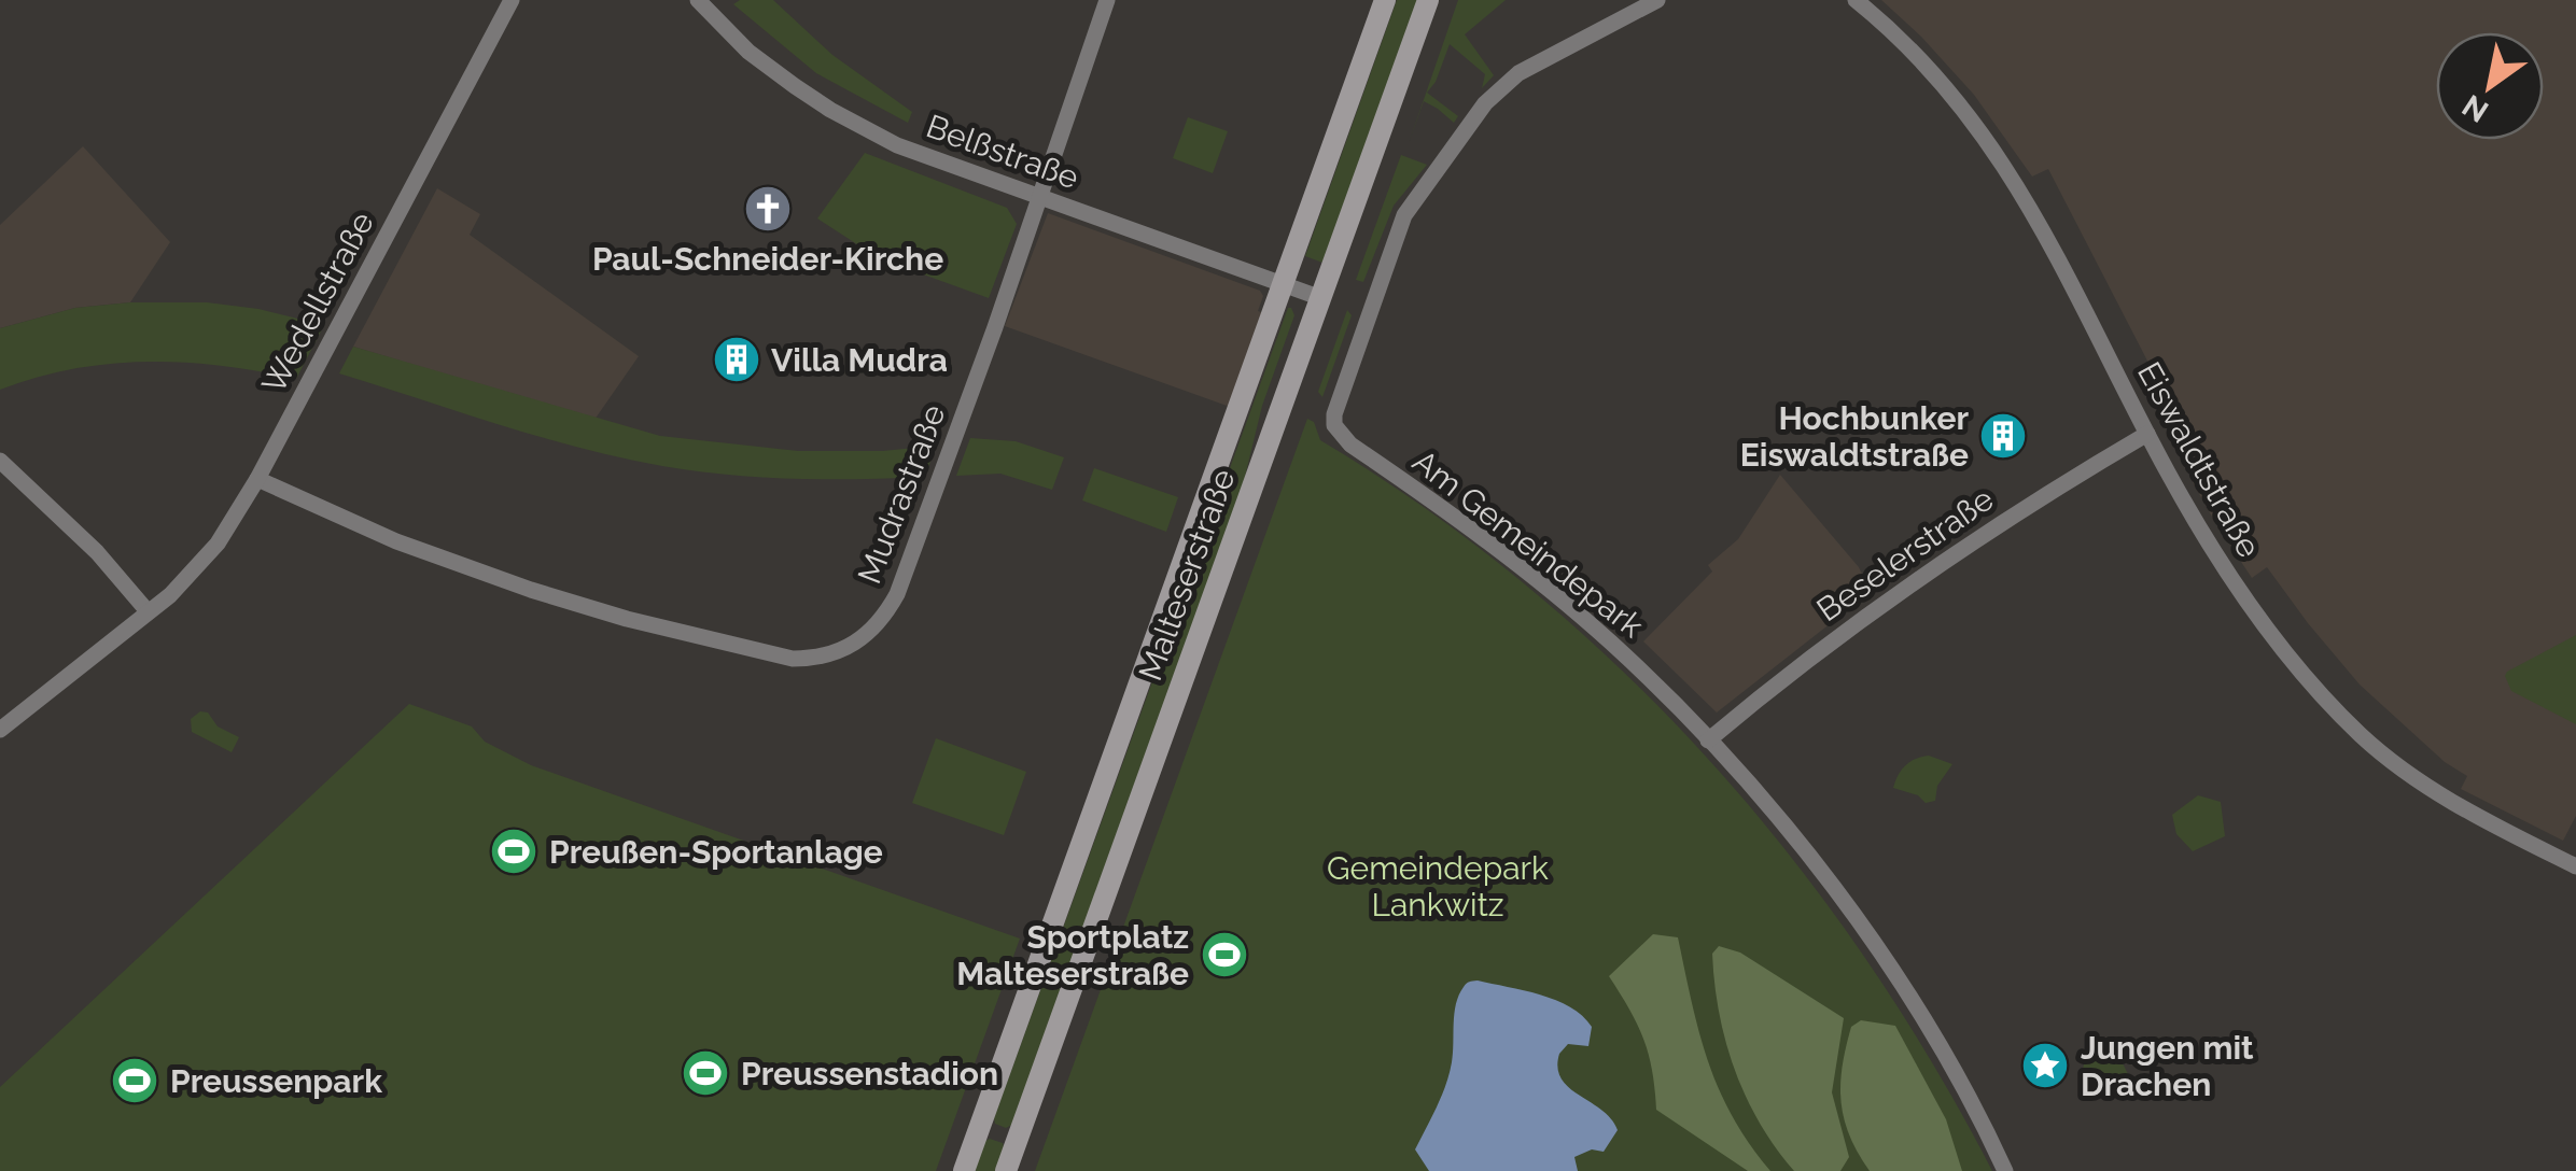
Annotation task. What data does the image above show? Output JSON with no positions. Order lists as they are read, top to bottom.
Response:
{
  "streets": {
    "main road": ["Malteserstraße"],
    "street": [
      "Belßstraße",
      "Wedellstraße",
      "Eiswaldtstraße",
      "Mudrastraße",
      "Am Gemeindepark",
      "Beselerstraße"
    ]
  },
  "crossings": [
    ["Belßstraße", "Mudrastraße"],
    ["Belßstraße", "Malteserstraße"],
    ["Wedellstraße", "Mudrastraße"],
    ["Eiswaldtstraße", "Beselerstraße"],
    ["Am Gemeindepark", "Beselerstraße"]
  ],
  "parks": ["Gemeindepark Lankwitz"],
  "places": {
    "church": ["Paul-Schneider-Kirche"],
    "building": ["Villa Mudra", "Hochbunker Eiswaldtstraße"],
    "sports": [
      "Preußen-Sportanlage",
      "Sportplatz Malteserstraße",
      "Preussenstadion",
      "Preussenpark"
    ],
    "place": ["Jungen mit Drachen"]
  },
  "north": "bottom left"
}
